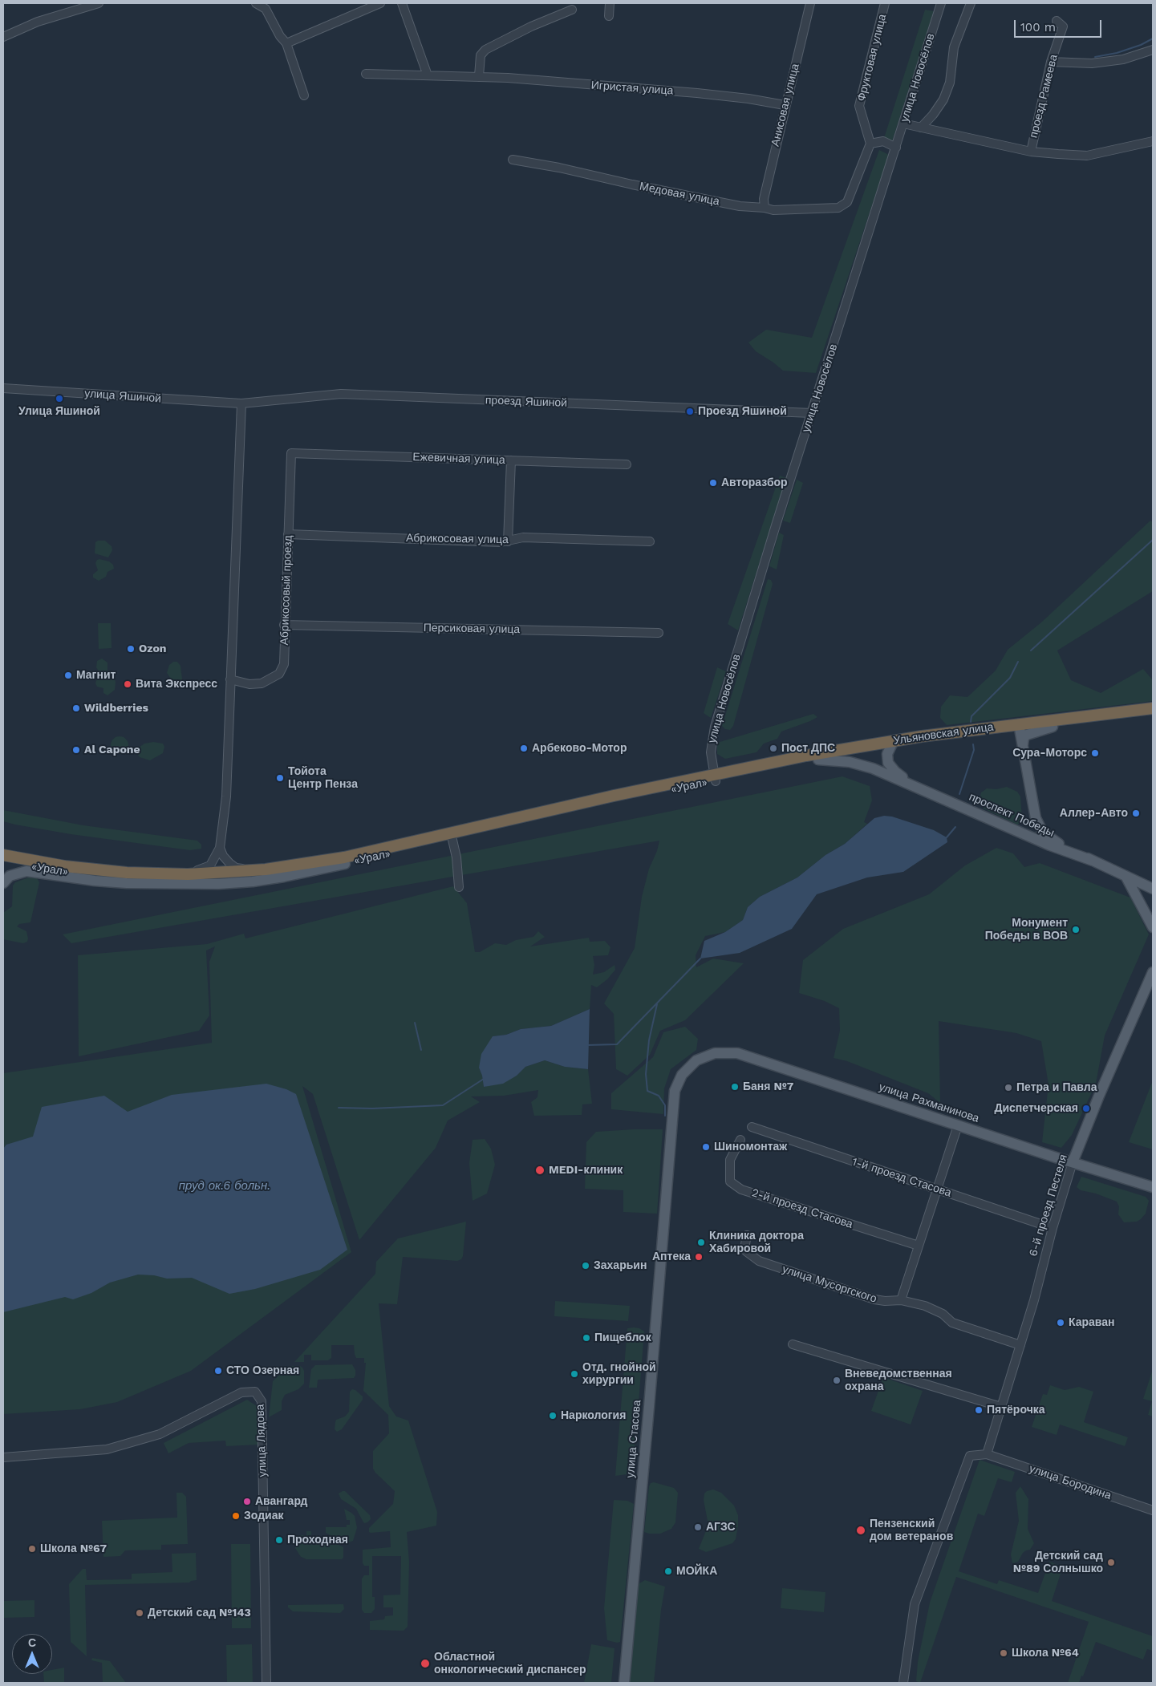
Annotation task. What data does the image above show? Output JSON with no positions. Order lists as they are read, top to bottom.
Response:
{
  "streets": {
    "highway": ["Ульяновская улица", "«Урал»"],
    "main road": [
      "проспект Победы",
      "улица Рахманинова",
      "6-й проезд Пестеля",
      "улица Стасова"
    ],
    "street": [
      "Фруктовая улица",
      "улица Новосёлов",
      "Игристая улица",
      "проезд Рамеева",
      "Анисовая улица",
      "Медовая улица",
      "улица Яшиной",
      "проезд Яшиной",
      "Ежевичная улица",
      "Абрикосовая улица",
      "Абрикосовый проезд",
      "Персиковая улица",
      "1-й проезд Стасова",
      "2-й проезд Стасова",
      "улица Мусоргского",
      "улица Лядова",
      "улица Бородина"
    ]
  },
  "crossings": [
    ["Фруктовая улица", "Медовая улица"],
    ["улица Новосёлов", "проезд Яшиной"],
    ["улица Новосёлов", "«Урал»"],
    ["Игристая улица", "Анисовая улица"],
    ["Анисовая улица", "Медовая улица"],
    ["улица Яшиной", "проезд Яшиной"],
    ["Ежевичная улица", "Абрикосовый проезд"],
    ["Абрикосовая улица", "Абрикосовый проезд"],
    ["Абрикосовый проезд", "Персиковая улица"],
    ["Ульяновская улица", "«Урал»"],
    ["Ульяновская улица", "проспект Победы"],
    ["улица Рахманинова", "6-й проезд Пестеля"],
    ["улица Рахманинова", "улица Стасова"],
    ["1-й проезд Стасова", "6-й проезд Пестеля"],
    ["6-й проезд Пестеля", "улица Мусоргского"],
    ["6-й проезд Пестеля", "улица Бородина"]
  ],
  "water": ["пруд ок.6 больн."],
  "places": [
    "Улица Яшиной",
    "Проезд Яшиной",
    "Авторазбор",
    "Ozon",
    "Магнит",
    "Вита Экспресс",
    "Wildberries",
    "Арбеково-Мотор",
    "Пост ДПС",
    "Al Capone",
    "Сура-Моторс",
    "Тойота Центр Пенза",
    "Аллер-Авто",
    "Монумент Победы в ВОВ",
    "Баня №7",
    "Петра и Павла",
    "Диспетчерская",
    "Шиномонтаж",
    "MEDI-клиник",
    "Клиника доктора Хабировой",
    "Аптека",
    "Захарьин",
    "Караван",
    "Пищеблок",
    "СТО Озерная",
    "Отд. гнойной хирургии",
    "Вневедомственная охрана",
    "Пятёрочка",
    "Наркология",
    "Авангард",
    "Зодиак",
    "АГЗС",
    "Пензенский дом ветеранов",
    "Проходная",
    "Школа №67",
    "Детский сад №89 Солнышко",
    "МОЙКА",
    "Детский сад №143",
    "Школа №64",
    "Областной онкологический диспансер"
  ],
  "scale_bar": "100 m",
  "north": "top"
}
